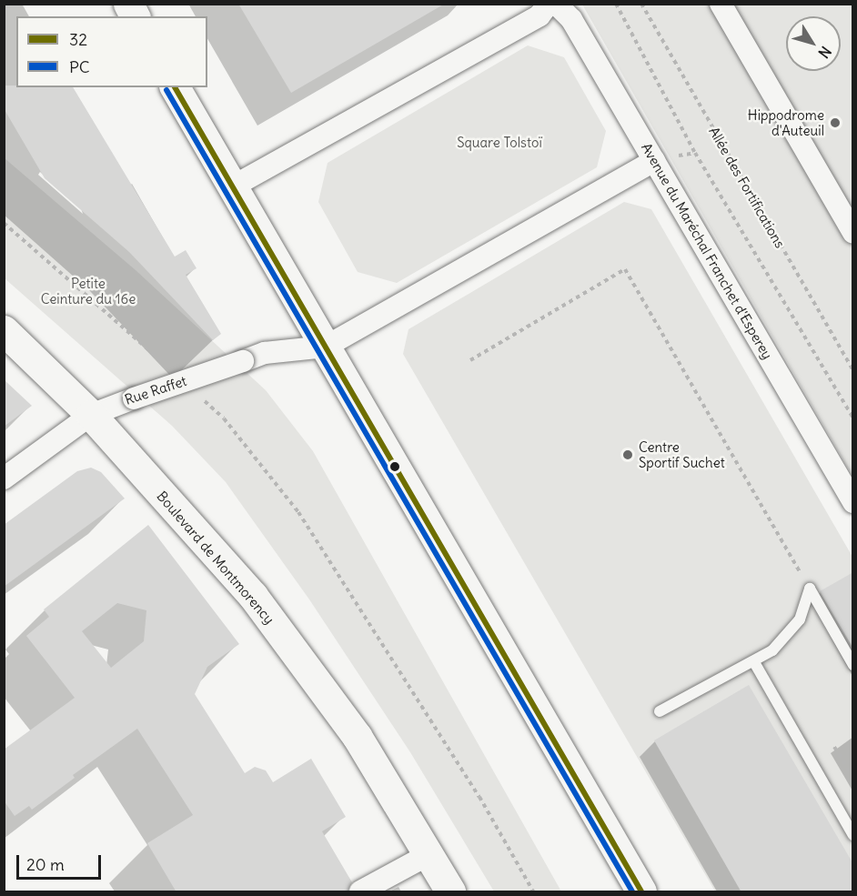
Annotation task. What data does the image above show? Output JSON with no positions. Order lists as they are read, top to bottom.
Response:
{
  "streets": {
    "main road": ["Boulevard de Montmorency"],
    "street": ["Avenue du Maréchal Franchet d'Esperey", "Rue Raffet"],
    "path": ["Allée des Fortifications"]
  },
  "crossings": [
    ["Rue Raffet", "Boulevard de Montmorency"]
  ],
  "parks": ["Square Tolstoï", "Petite Ceinture du 16e"],
  "places": ["Hippodrome d'Auteuil", "Centre Sportif Suchet"],
  "lines": ["transit line 32", "transit line PC"],
  "legend": ["32", "PC"],
  "scale_bar": "20 m",
  "north": "bottom right"
}
